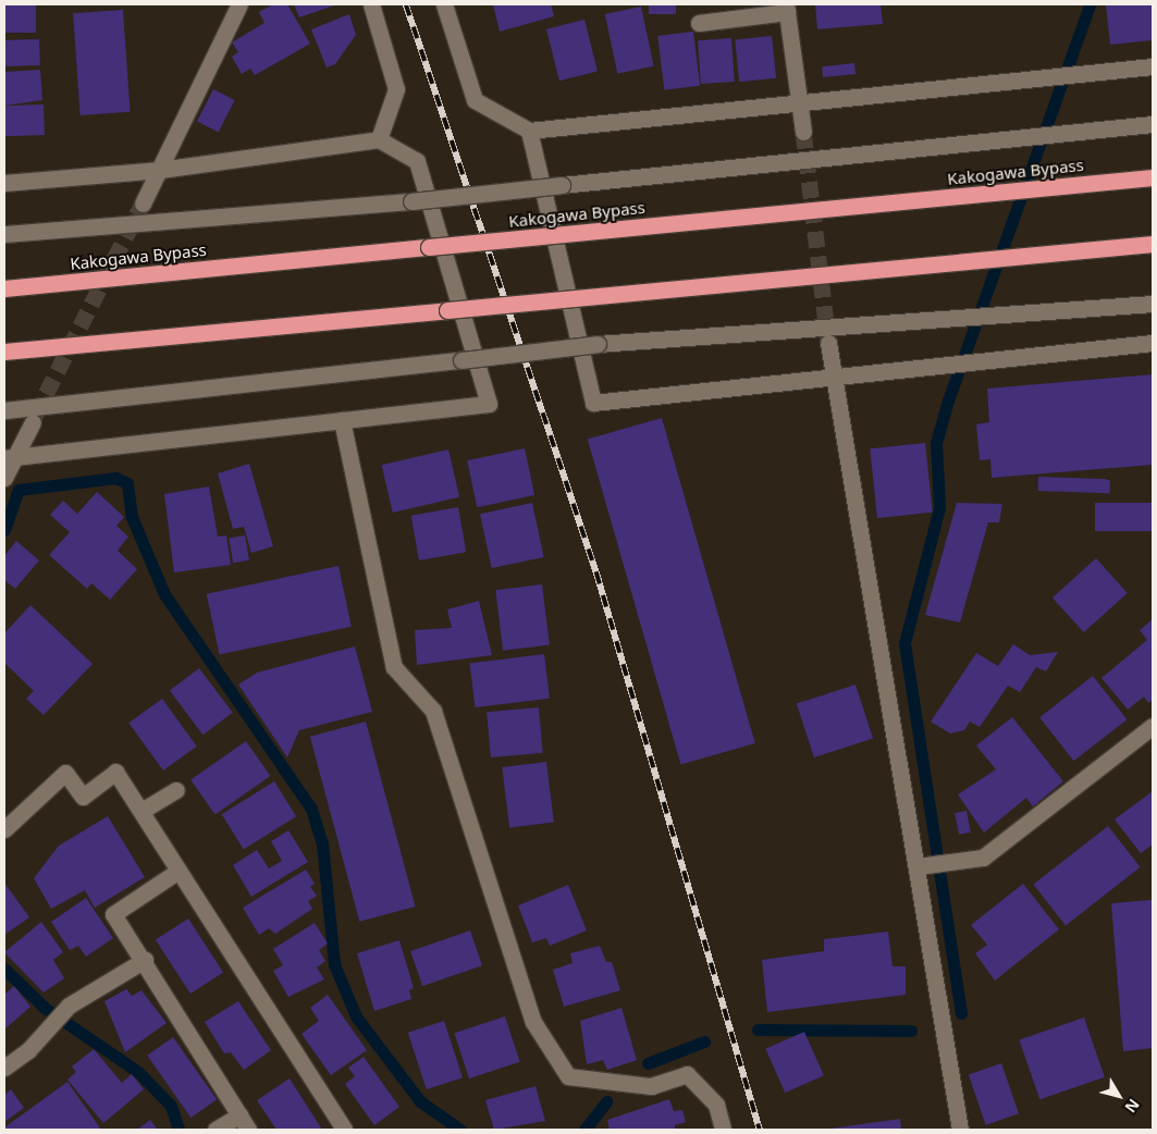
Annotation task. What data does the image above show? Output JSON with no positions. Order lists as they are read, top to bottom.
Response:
{
  "streets": {
    "highway": ["Kakogawa Bypass"]
  },
  "north": "bottom right"
}
